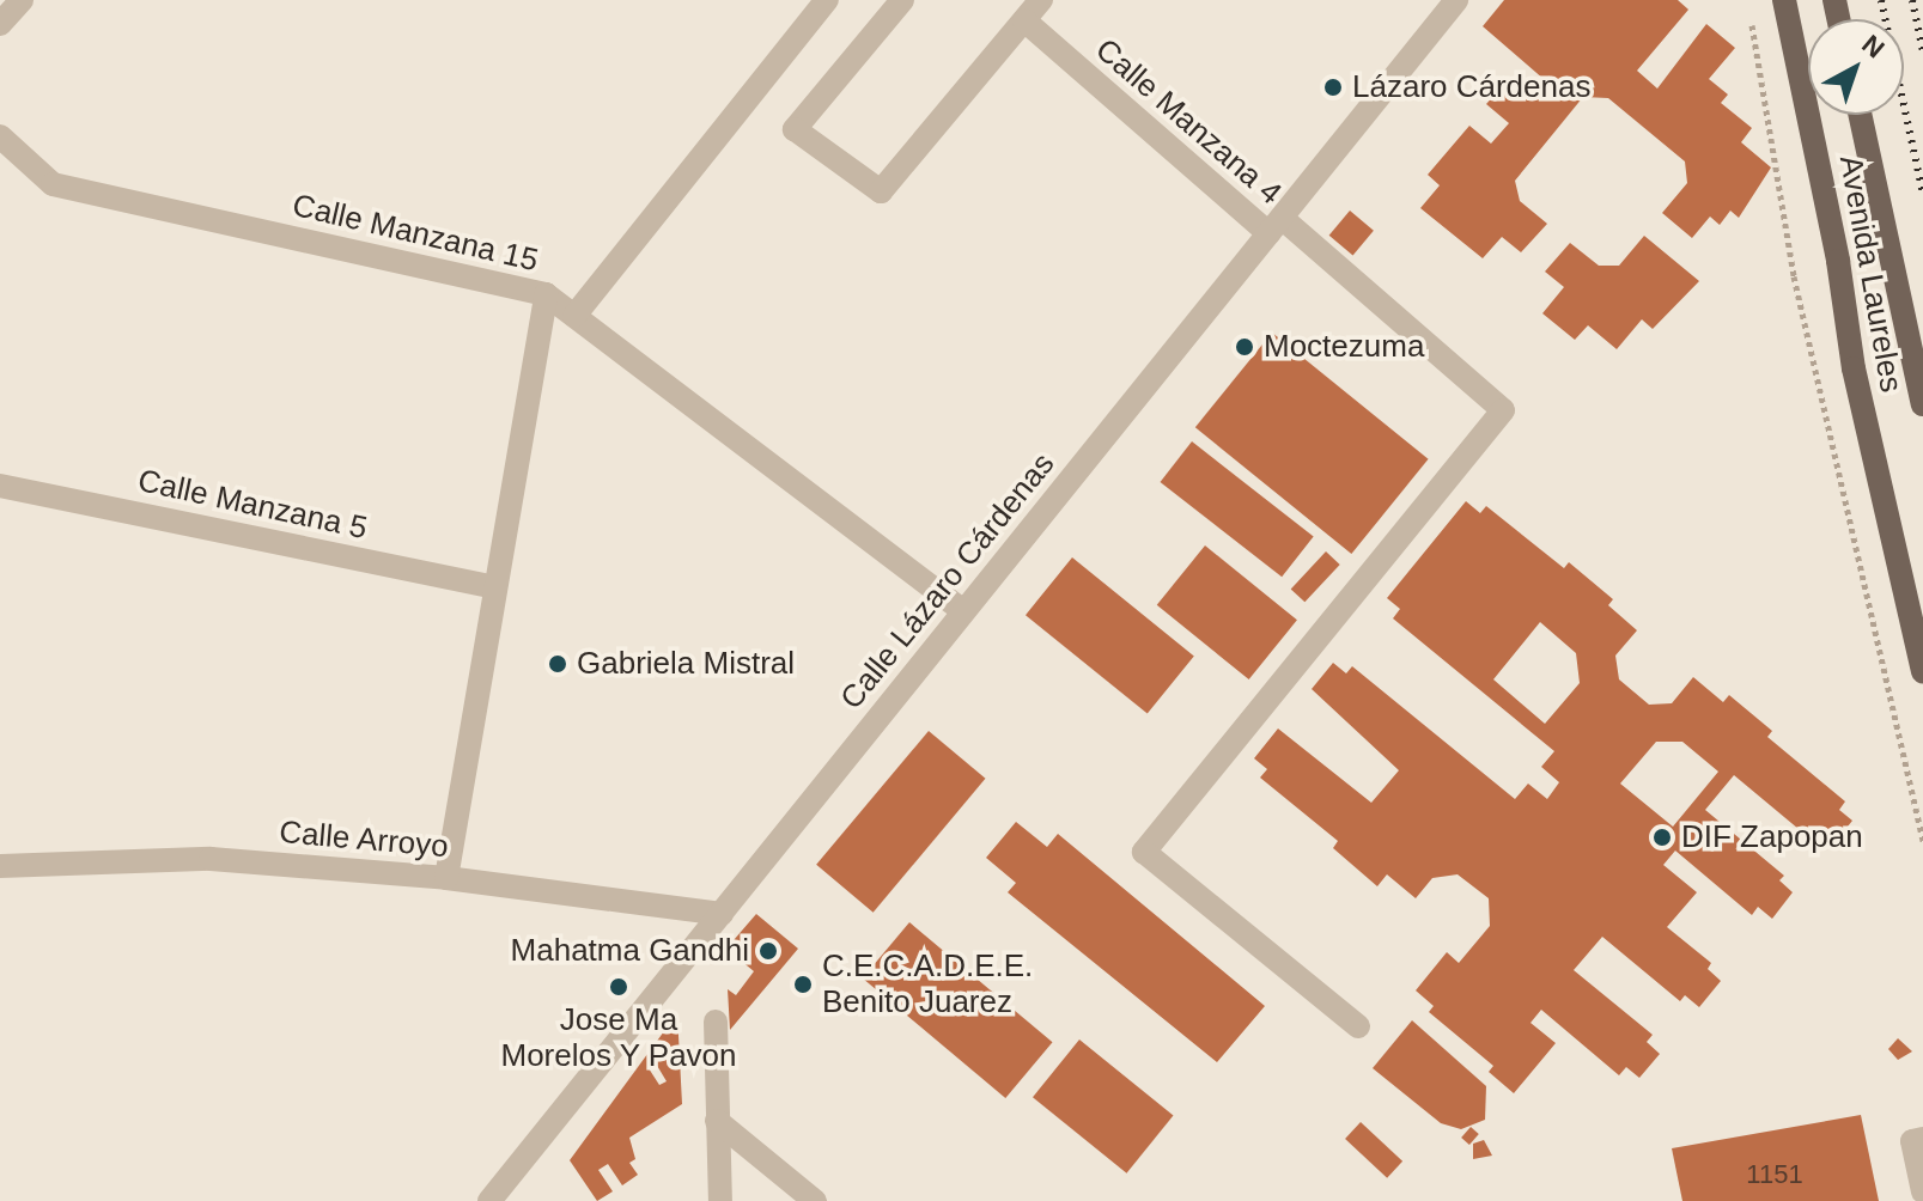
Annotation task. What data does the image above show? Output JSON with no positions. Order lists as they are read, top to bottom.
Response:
{
  "streets": {
    "main road": ["Avenida Laureles"],
    "street": [
      "Calle Manzana 4",
      "Calle Manzana 15",
      "Calle Manzana 5",
      "Calle Lázaro Cárdenas",
      "Calle Arroyo"
    ]
  },
  "crossings": [
    ["Calle Manzana 4", "Calle Lázaro Cárdenas"],
    ["Calle Manzana 15", "Calle Lázaro Cárdenas"],
    ["Calle Lázaro Cárdenas", "Calle Arroyo"]
  ],
  "places": [
    "Lázaro Cárdenas",
    "Moctezuma",
    "Gabriela Mistral",
    "DIF Zapopan",
    "Mahatma Gandhi",
    "C.E.C.A.D.E.E. Benito Juarez",
    "Jose Ma Morelos Y Pavon"
  ],
  "house_numbers": ["1151"],
  "north": "top right"
}
